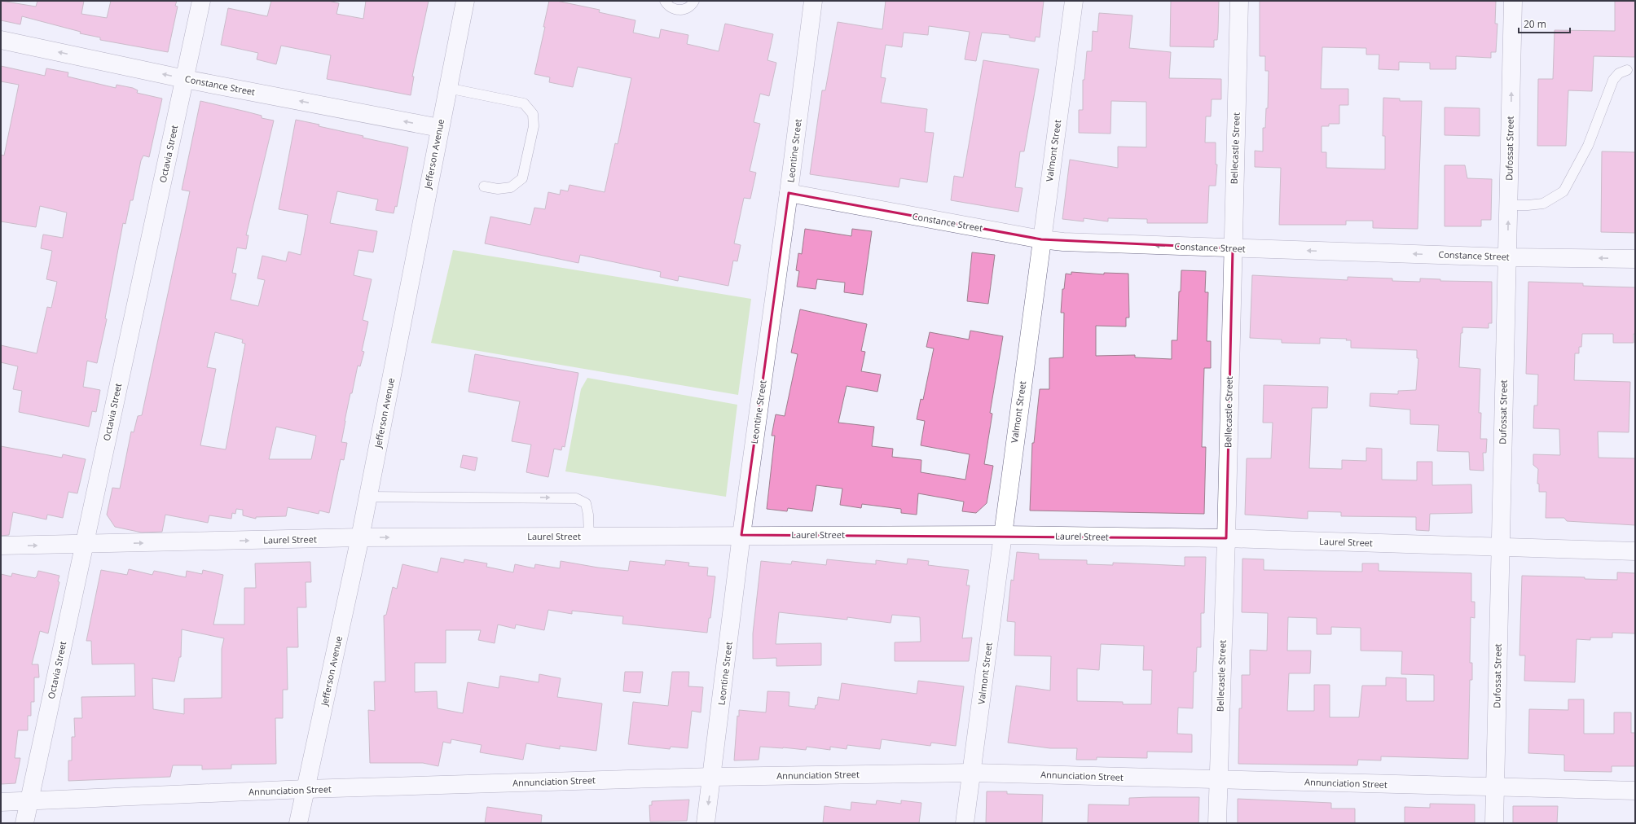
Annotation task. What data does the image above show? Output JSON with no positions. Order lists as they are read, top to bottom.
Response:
{
  "streets": {
    "street": [
      "Constance Street",
      "Bellecastle Street",
      "Dufossat Street",
      "Leontine Street",
      "Valmont Street",
      "Octavia Street",
      "Jefferson Avenue",
      "Laurel Street",
      "Annunciation Street"
    ]
  },
  "crossings": [
    ["Constance Street", "Bellecastle Street"],
    ["Constance Street", "Dufossat Street"],
    ["Constance Street", "Leontine Street"],
    ["Constance Street", "Valmont Street"],
    ["Constance Street", "Octavia Street"],
    ["Constance Street", "Jefferson Avenue"],
    ["Bellecastle Street", "Laurel Street"],
    ["Bellecastle Street", "Annunciation Street"],
    ["Dufossat Street", "Laurel Street"],
    ["Dufossat Street", "Annunciation Street"],
    ["Leontine Street", "Laurel Street"],
    ["Leontine Street", "Annunciation Street"],
    ["Valmont Street", "Laurel Street"],
    ["Valmont Street", "Annunciation Street"],
    ["Octavia Street", "Laurel Street"],
    ["Octavia Street", "Annunciation Street"],
    ["Jefferson Avenue", "Laurel Street"],
    ["Jefferson Avenue", "Annunciation Street"]
  ],
  "one_way": ["Constance Street", "Laurel Street"],
  "scale_bar": "20 m"
}
